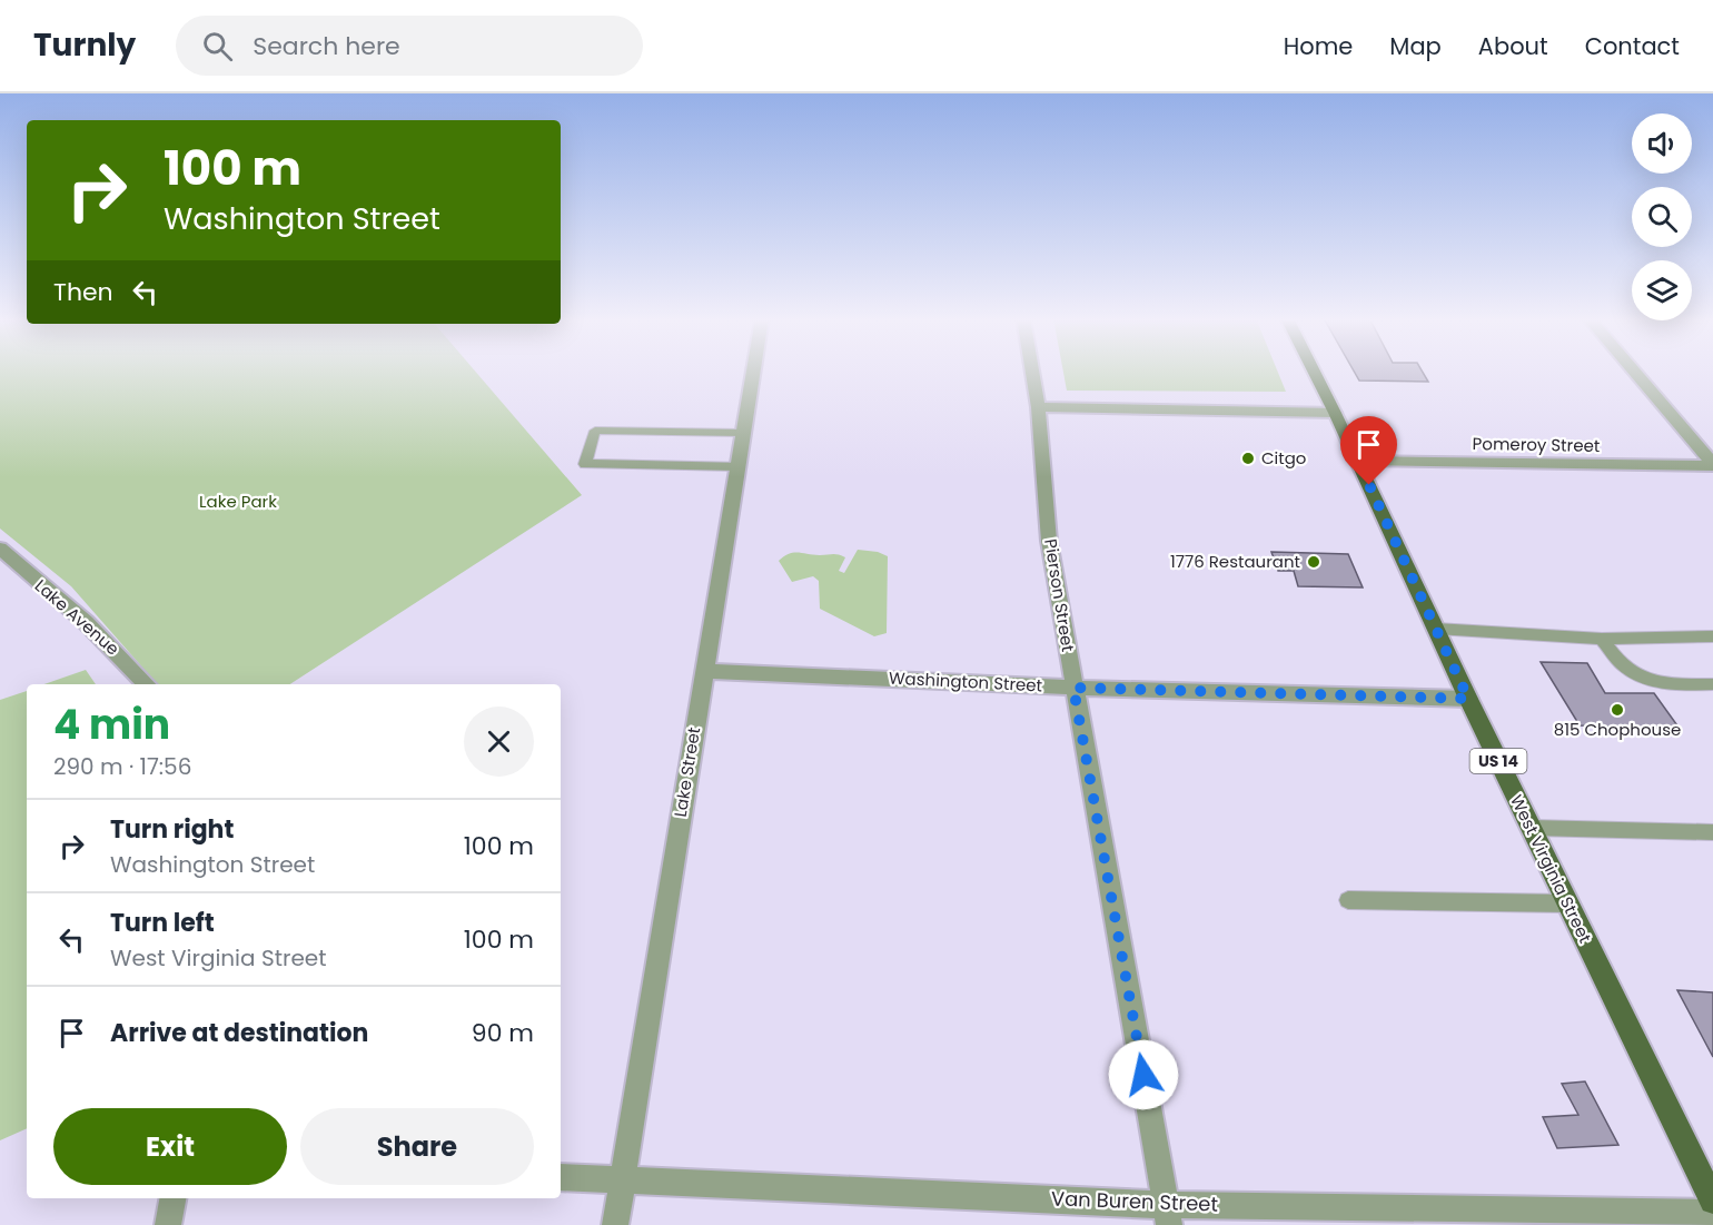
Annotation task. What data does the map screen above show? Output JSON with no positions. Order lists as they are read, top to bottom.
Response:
{
  "streets": {
    "main road": ["US 14", "West Virginia Street"],
    "street": [
      "Pomeroy Street",
      "Pierson Street",
      "Lake Avenue",
      "Washington Street",
      "Lake Street",
      "Van Buren Street"
    ]
  },
  "crossings": [
    ["Pomeroy Street", "West Virginia Street"],
    ["Pierson Street", "Washington Street"],
    ["Pierson Street", "Van Buren Street"],
    ["Washington Street", "Lake Street"],
    ["Washington Street", "West Virginia Street"],
    ["Lake Street", "Van Buren Street"]
  ],
  "parks": ["Lake Park"],
  "places": ["Citgo", "1776 Restaurant", "815 Chophouse"],
  "page": {
    "header": "Turnly",
    "search": "Search here",
    "nav": [
      "Home",
      "Map",
      "About",
      "Contact"
    ],
    "turn": ["100 m", "Washington Street"],
    "then": "Then",
    "heading": ["4 min", "290 m · 17:56"],
    "list": [
      {
        "name": "Turn right",
        "note": "Washington Street",
        "value": "100 m"
      },
      {
        "name": "Turn left",
        "note": "West Virginia Street",
        "value": "100 m"
      },
      {
        "name": "Arrive at destination",
        "value": "90 m"
      }
    ],
    "buttons": ["Exit", "Share"]
  }
}
